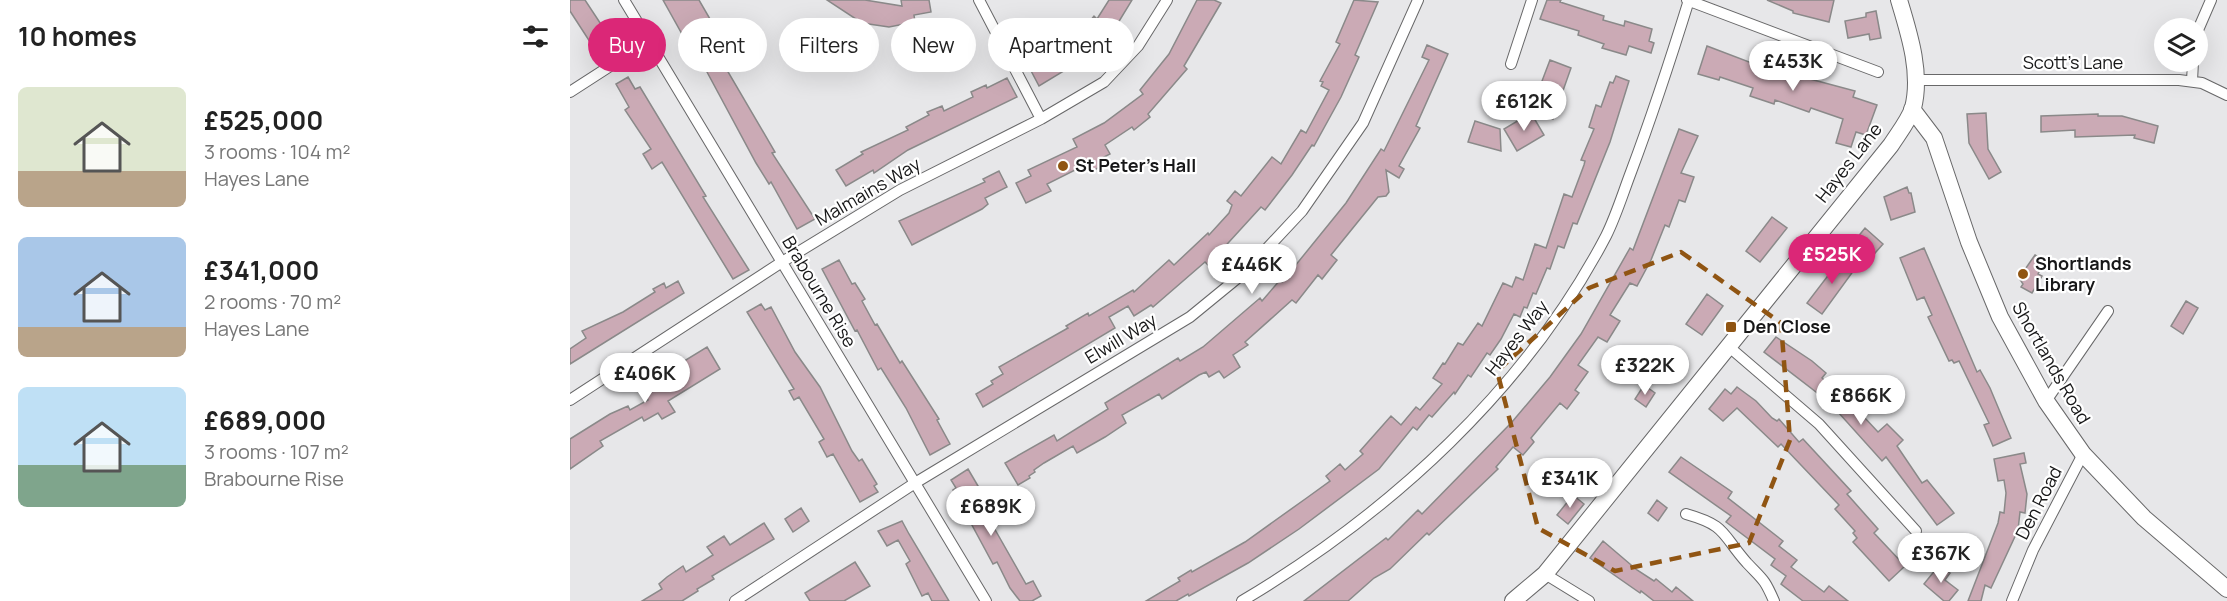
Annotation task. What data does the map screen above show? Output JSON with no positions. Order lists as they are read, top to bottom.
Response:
{
  "streets": {
    "main road": ["Hayes Lane", "Shortlands Road"],
    "street": [
      "Scott's Lane",
      "Malmains Way",
      "Brabourne Rise",
      "Hayes Way",
      "Elwill Way",
      "Den Road"
    ]
  },
  "crossings": [
    ["Scott's Lane", "Hayes Lane"],
    ["Hayes Lane", "Shortlands Road"],
    ["Malmains Way", "Brabourne Rise"],
    ["Brabourne Rise", "Elwill Way"],
    ["Shortlands Road", "Den Road"]
  ],
  "places": {
    "other": ["St Peter's Hall", "Shortlands Library"],
    "transit": ["Den Close"]
  },
  "page": {
    "heading": "10 homes",
    "chip": [
      "Buy",
      "Rent",
      "Filters",
      "New",
      "Apartment"
    ],
    "price": [
      "£453K",
      "£612K",
      "£525K",
      "£446K",
      "£322K",
      "£406K",
      "£866K",
      "£341K",
      "£689K",
      "£367K"
    ],
    "list": [
      {
        "name": "£525,000",
        "note": "3 rooms · 104 m² · Hayes Lane"
      },
      {
        "name": "£341,000",
        "note": "2 rooms · 70 m² · Hayes Lane"
      },
      {
        "name": "£689,000",
        "note": "3 rooms · 107 m² · Brabourne Rise"
      }
    ]
  }
}
